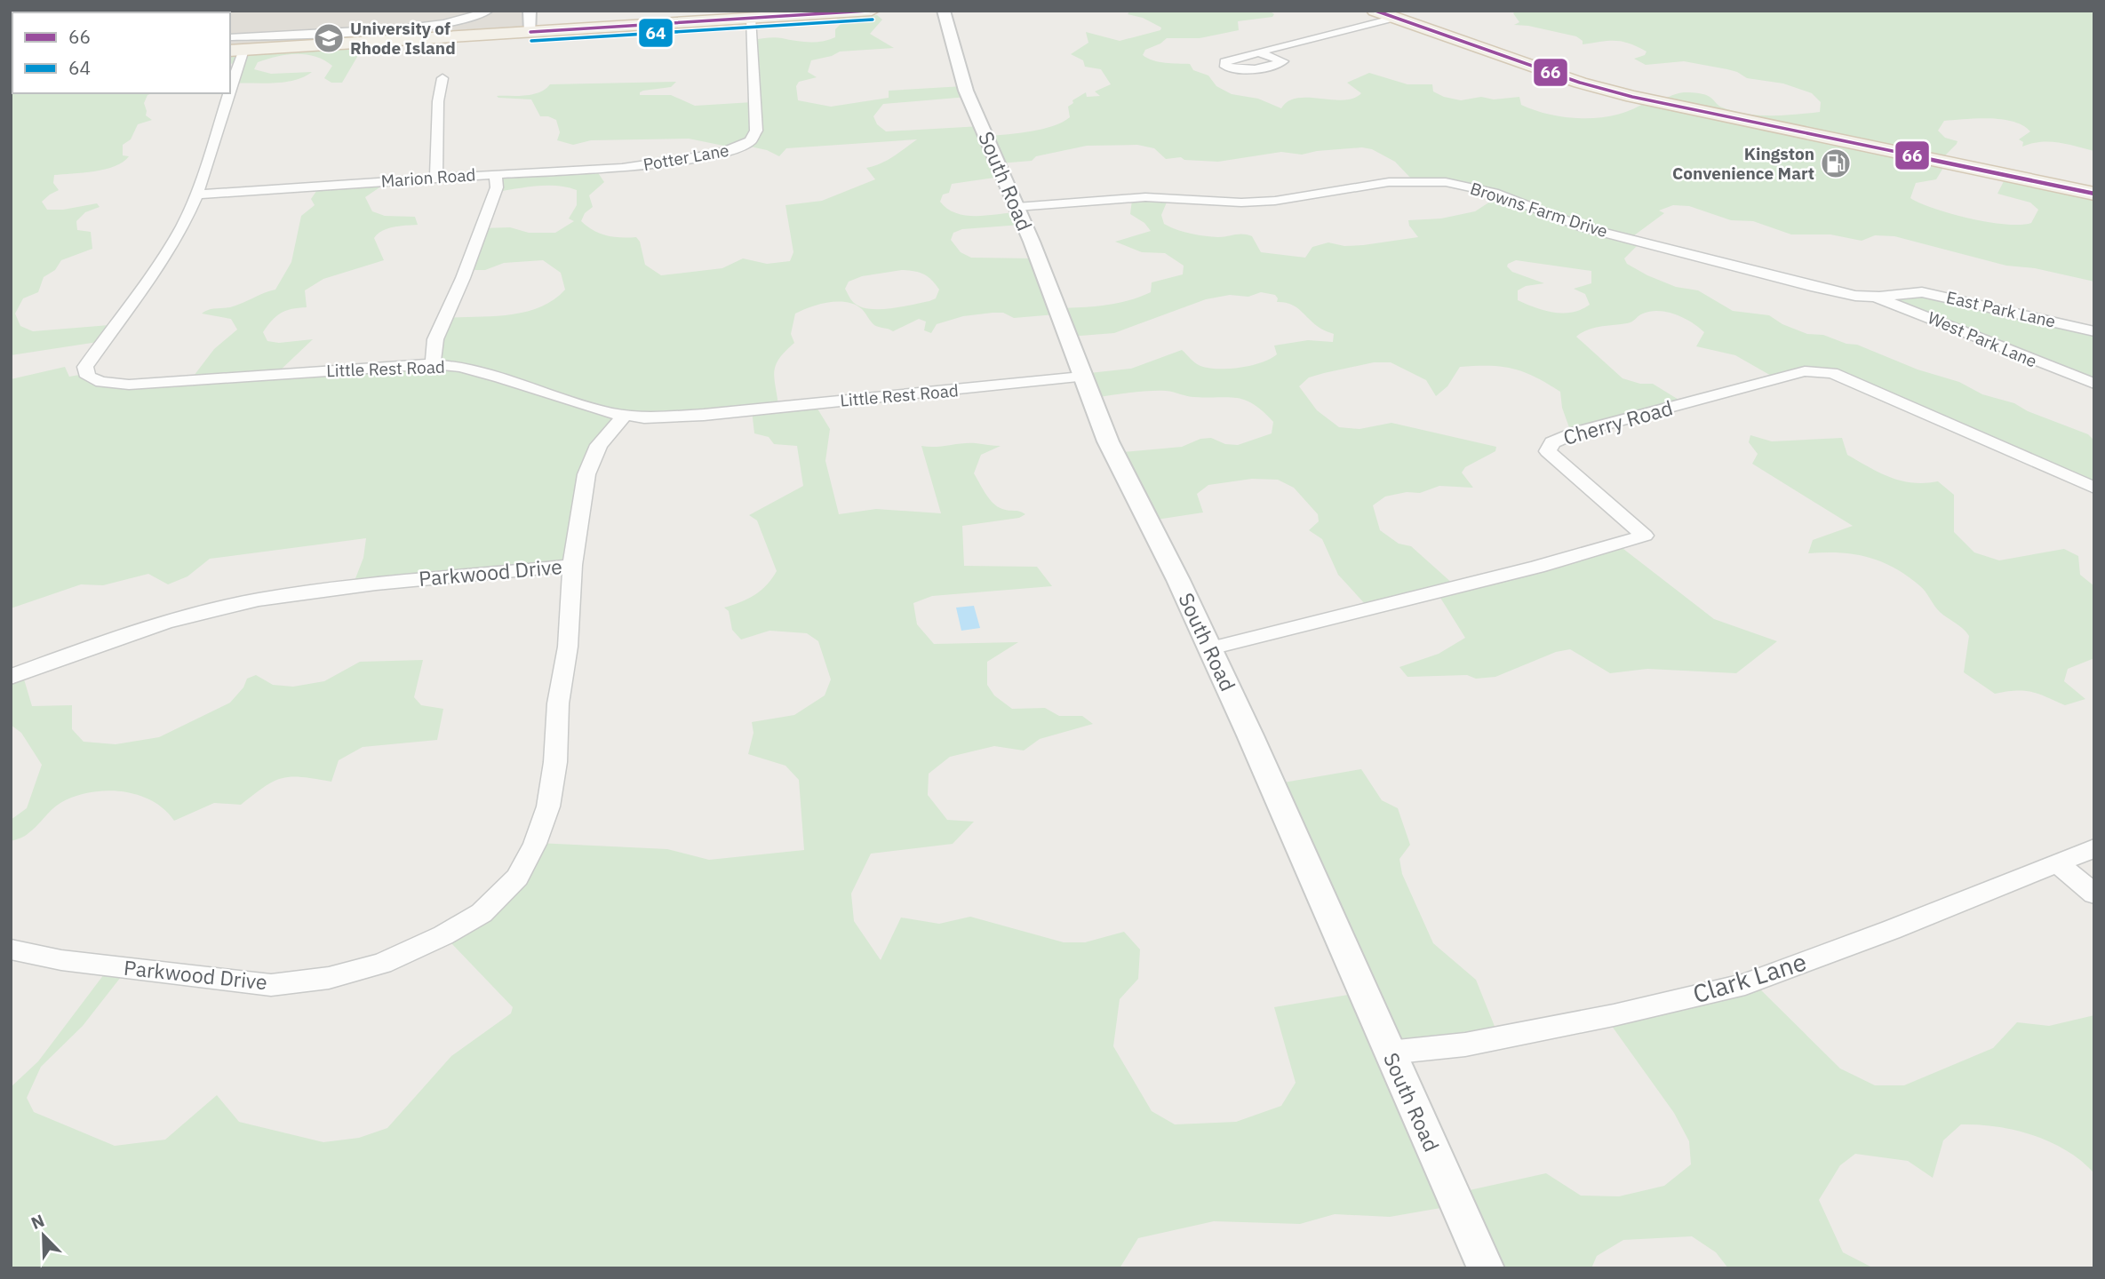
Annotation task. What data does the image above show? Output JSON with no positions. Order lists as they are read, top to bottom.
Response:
{
  "streets": {
    "street": [
      "Potter Lane",
      "Marion Road",
      "South Road",
      "Browns Farm Drive",
      "East Park Lane",
      "West Park Lane",
      "Little Rest Road",
      "Cherry Road",
      "Parkwood Drive",
      "Clark Lane"
    ]
  },
  "crossings": [
    ["Potter Lane", "Marion Road"],
    ["Marion Road", "Little Rest Road"],
    ["South Road", "Browns Farm Drive"],
    ["South Road", "Little Rest Road"],
    ["South Road", "Cherry Road"],
    ["South Road", "Clark Lane"],
    ["Browns Farm Drive", "East Park Lane"],
    ["Browns Farm Drive", "West Park Lane"],
    ["East Park Lane", "West Park Lane"],
    ["Little Rest Road", "Parkwood Drive"]
  ],
  "places": {
    "school or university": ["University of Rhode Island"],
    "fuel station": ["Kingston Convenience Mart"]
  },
  "lines": ["transit line 66", "transit line 64"],
  "legend": ["66", "64"],
  "north": "top left"
}
